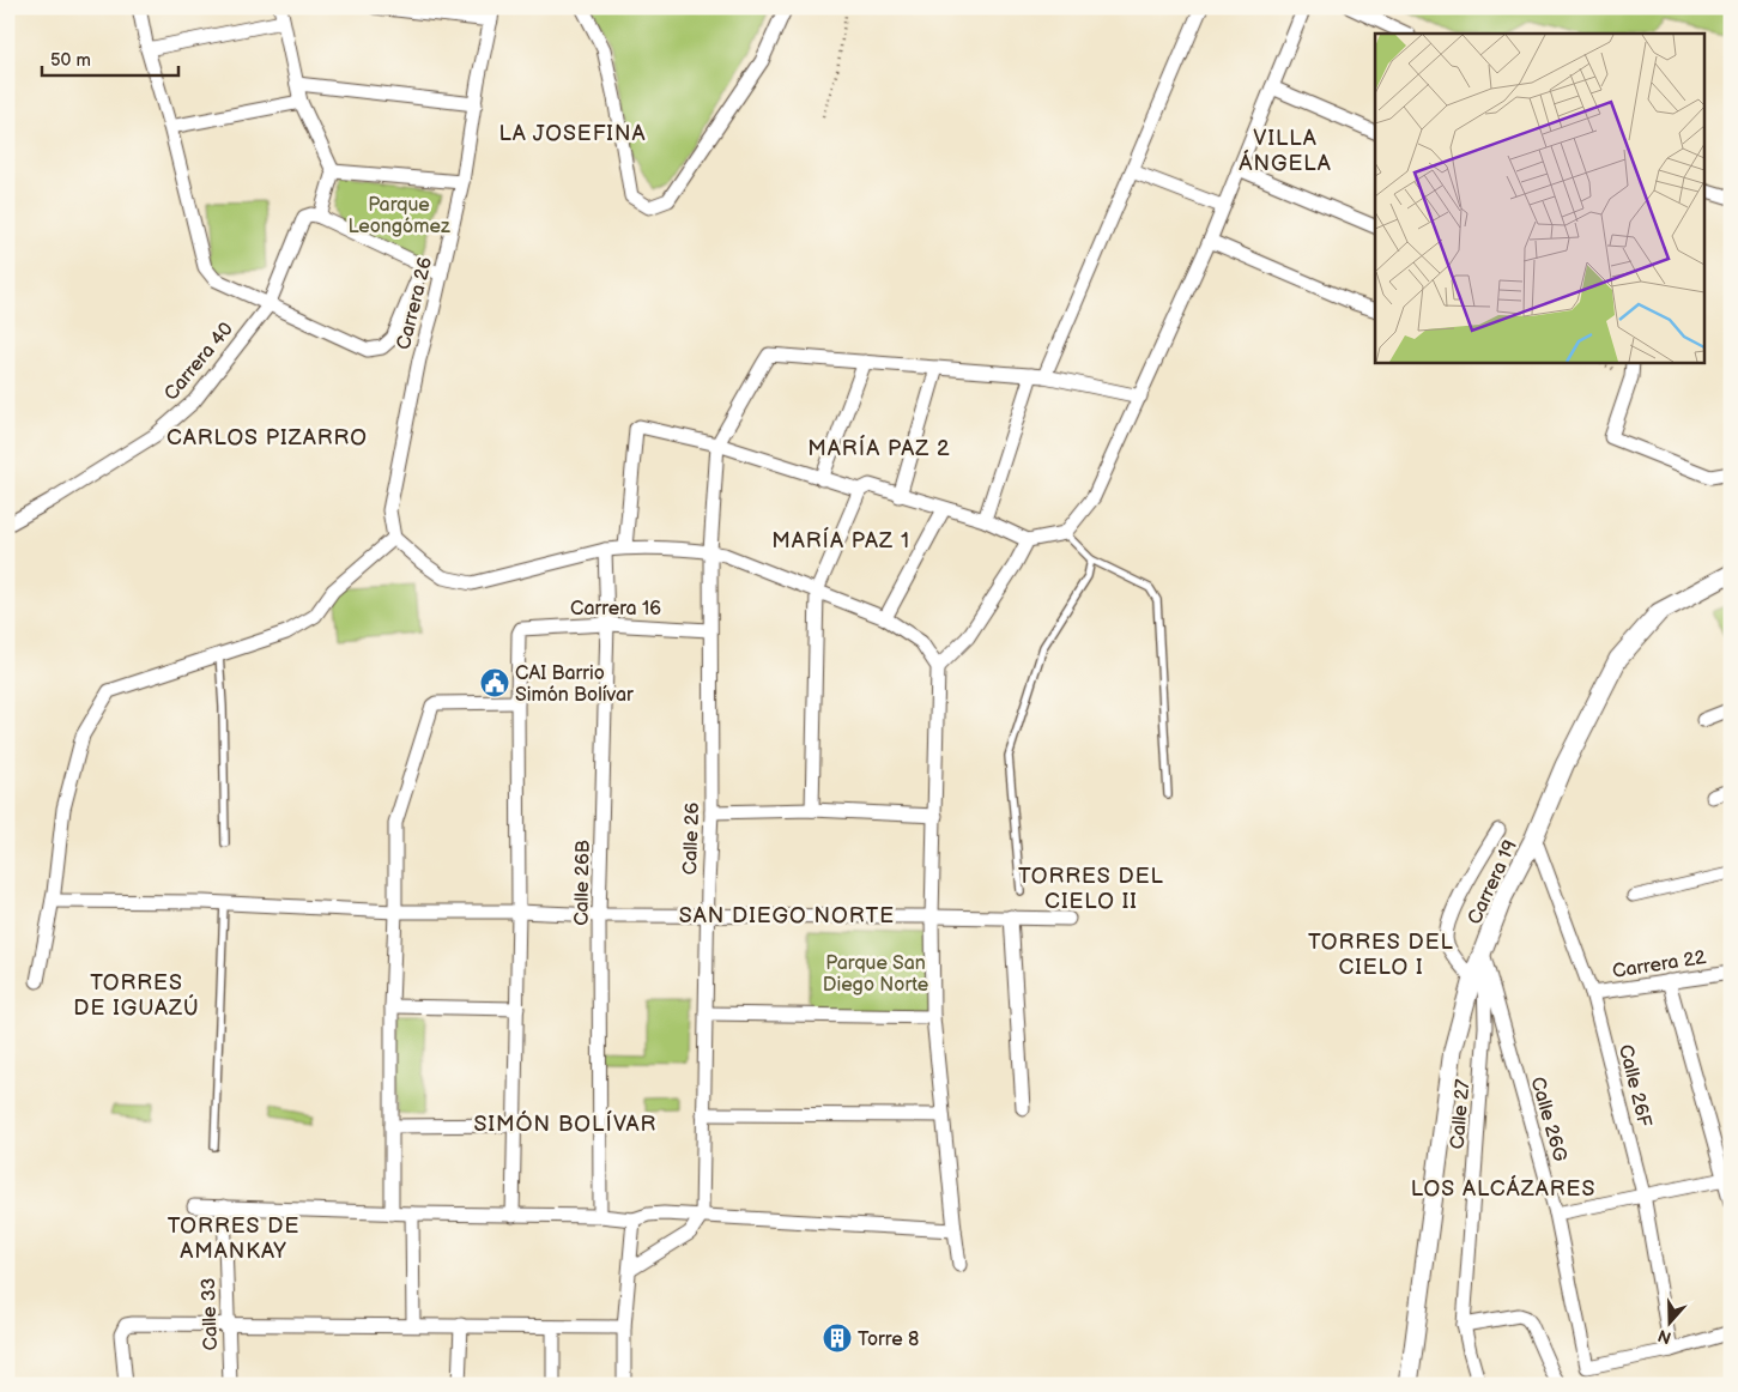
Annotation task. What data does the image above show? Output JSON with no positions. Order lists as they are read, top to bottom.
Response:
{
  "streets": {
    "street": [
      "Carrera 26",
      "Carrera 40",
      "Carrera 16",
      "Calle 26",
      "Carrera 19",
      "Calle 26B",
      "Carrera 22",
      "Calle 26F",
      "Calle 27",
      "Calle 26G",
      "Calle 33"
    ]
  },
  "crossings": [
    ["Carrera 16", "Calle 26"],
    ["Carrera 16", "Calle 26B"],
    ["Carrera 19", "Calle 26F"],
    ["Carrera 19", "Calle 27"],
    ["Carrera 19", "Calle 26G"],
    ["Carrera 22", "Calle 26F"],
    ["Calle 26F", "Calle 26G"],
    ["Calle 27", "Calle 26G"]
  ],
  "districts": [
    "LA JOSEFINA",
    "VILLA ÁNGELA",
    "CARLOS PIZARRO",
    "MARÍA PAZ 2",
    "MARÍA PAZ 1",
    "TORRES DEL CIELO II",
    "SAN DIEGO NORTE",
    "TORRES DEL CIELO I",
    "TORRES DE IGUAZÚ",
    "SIMÓN BOLÍVAR",
    "LOS ALCÁZARES",
    "TORRES DE AMANKAY"
  ],
  "parks": ["Parque Leongómez", "Parque San Diego Norte"],
  "places": {
    "public building": ["CAI Barrio Simón Bolívar"],
    "building": ["Torre 8"]
  },
  "scale_bar": "50 m",
  "north": "bottom"
}
